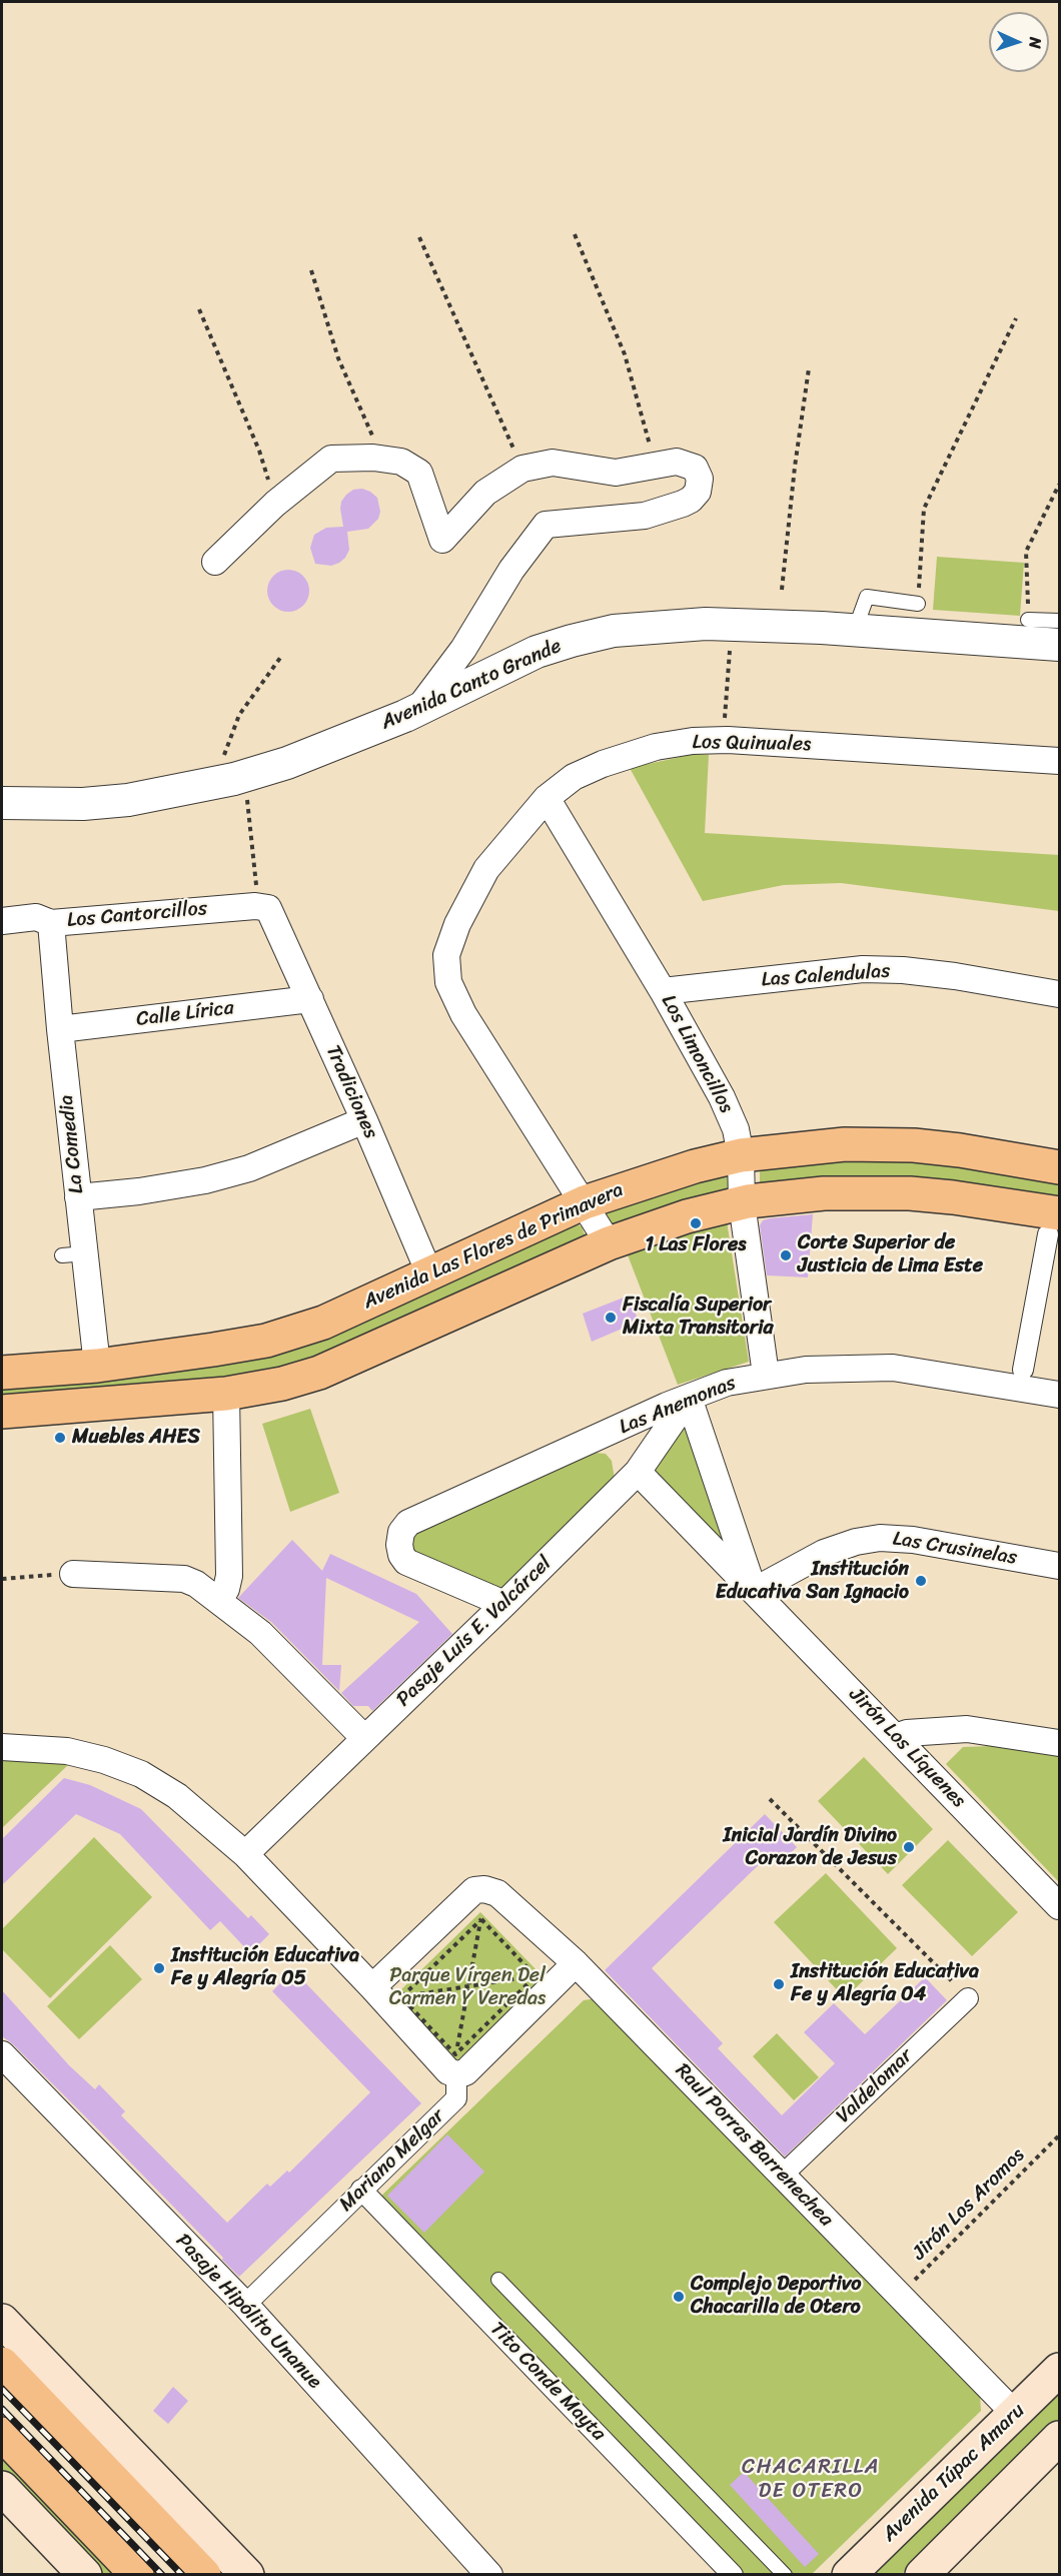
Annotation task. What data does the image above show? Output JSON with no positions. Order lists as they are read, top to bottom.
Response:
{
  "streets": {
    "main road": ["Avenida Las Flores de Primavera", "Avenida Túpac Amaru"],
    "street": [
      "Avenida Canto Grande",
      "Los Quinuales",
      "Los Cantorcillos",
      "Las Calendulas",
      "Calle Lírica",
      "Los Limoncillos",
      "Tradiciones",
      "La Comedia",
      "Las Anemonas",
      "Las Crusinelas",
      "Pasaje Luis E. Valcárcel",
      "Jirón Los Líquenes",
      "Valdelomar",
      "Raul Porras Barrenechea",
      "Mariano Melgar",
      "Pasaje Hipólito Unanue",
      "Tito Conde Mayta"
    ],
    "path": ["Jirón Los Aromos"]
  },
  "crossings": [
    ["Los Quinuales", "Los Limoncillos"],
    ["Los Quinuales", "Avenida Las Flores de Primavera"],
    ["Los Cantorcillos", "Tradiciones"],
    ["Los Cantorcillos", "La Comedia"],
    ["Las Calendulas", "Los Limoncillos"],
    ["Calle Lírica", "Tradiciones"],
    ["Calle Lírica", "La Comedia"],
    ["Los Limoncillos", "Avenida Las Flores de Primavera"],
    ["Los Limoncillos", "Las Anemonas"],
    ["Tradiciones", "Avenida Las Flores de Primavera"],
    ["La Comedia", "Avenida Las Flores de Primavera"],
    ["Las Anemonas", "Pasaje Luis E. Valcárcel"],
    ["Las Anemonas", "Jirón Los Líquenes"],
    ["Las Crusinelas", "Jirón Los Líquenes"],
    ["Pasaje Luis E. Valcárcel", "Jirón Los Líquenes"],
    ["Valdelomar", "Raul Porras Barrenechea"],
    ["Raul Porras Barrenechea", "Jirón Los Aromos"],
    ["Raul Porras Barrenechea", "Avenida Túpac Amaru"],
    ["Mariano Melgar", "Pasaje Hipólito Unanue"],
    ["Mariano Melgar", "Tito Conde Mayta"]
  ],
  "districts": ["CHACARILLA DE OTERO"],
  "parks": ["Parque Vírgen Del Carmen Y Veredas"],
  "places": [
    "1 Las Flores",
    "Corte Superior de Justicia de Lima Este",
    "Fiscalía Superior Mixta Transitoria",
    "Muebles AHES",
    "Institución Educativa San Ignacio",
    "Inicial Jardín Divino Corazon de Jesus",
    "Institución Educativa Fe y Alegría 05",
    "Institución Educativa Fe y Alegría 04",
    "Complejo Deportivo Chacarilla de Otero"
  ],
  "north": "right"
}
